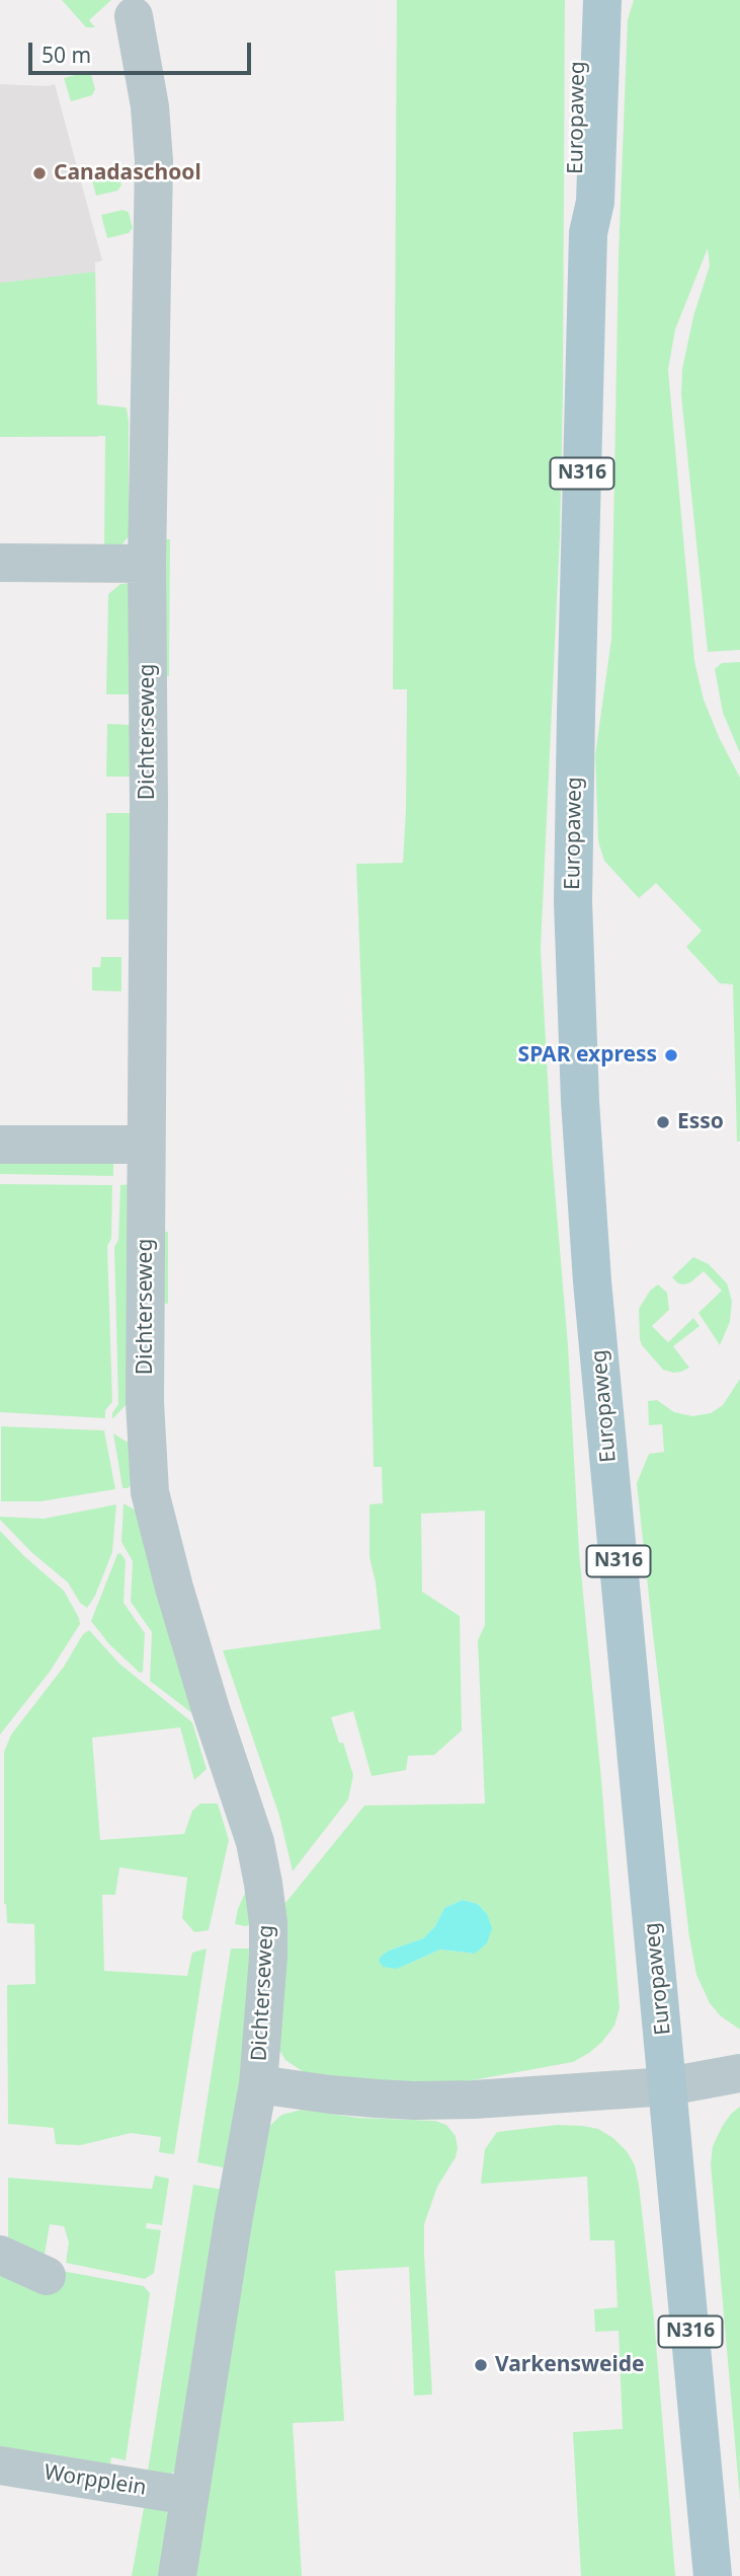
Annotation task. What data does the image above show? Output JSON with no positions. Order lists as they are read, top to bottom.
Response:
{
  "streets": {
    "main road": ["Europaweg", "N316"],
    "street": ["Dichterseweg", "Worpplein"]
  },
  "crossings": [
    ["Dichterseweg", "Worpplein"]
  ],
  "places": [
    "Canadaschool",
    "SPAR express",
    "Esso",
    "Varkensweide"
  ],
  "scale_bar": "50 m"
}
